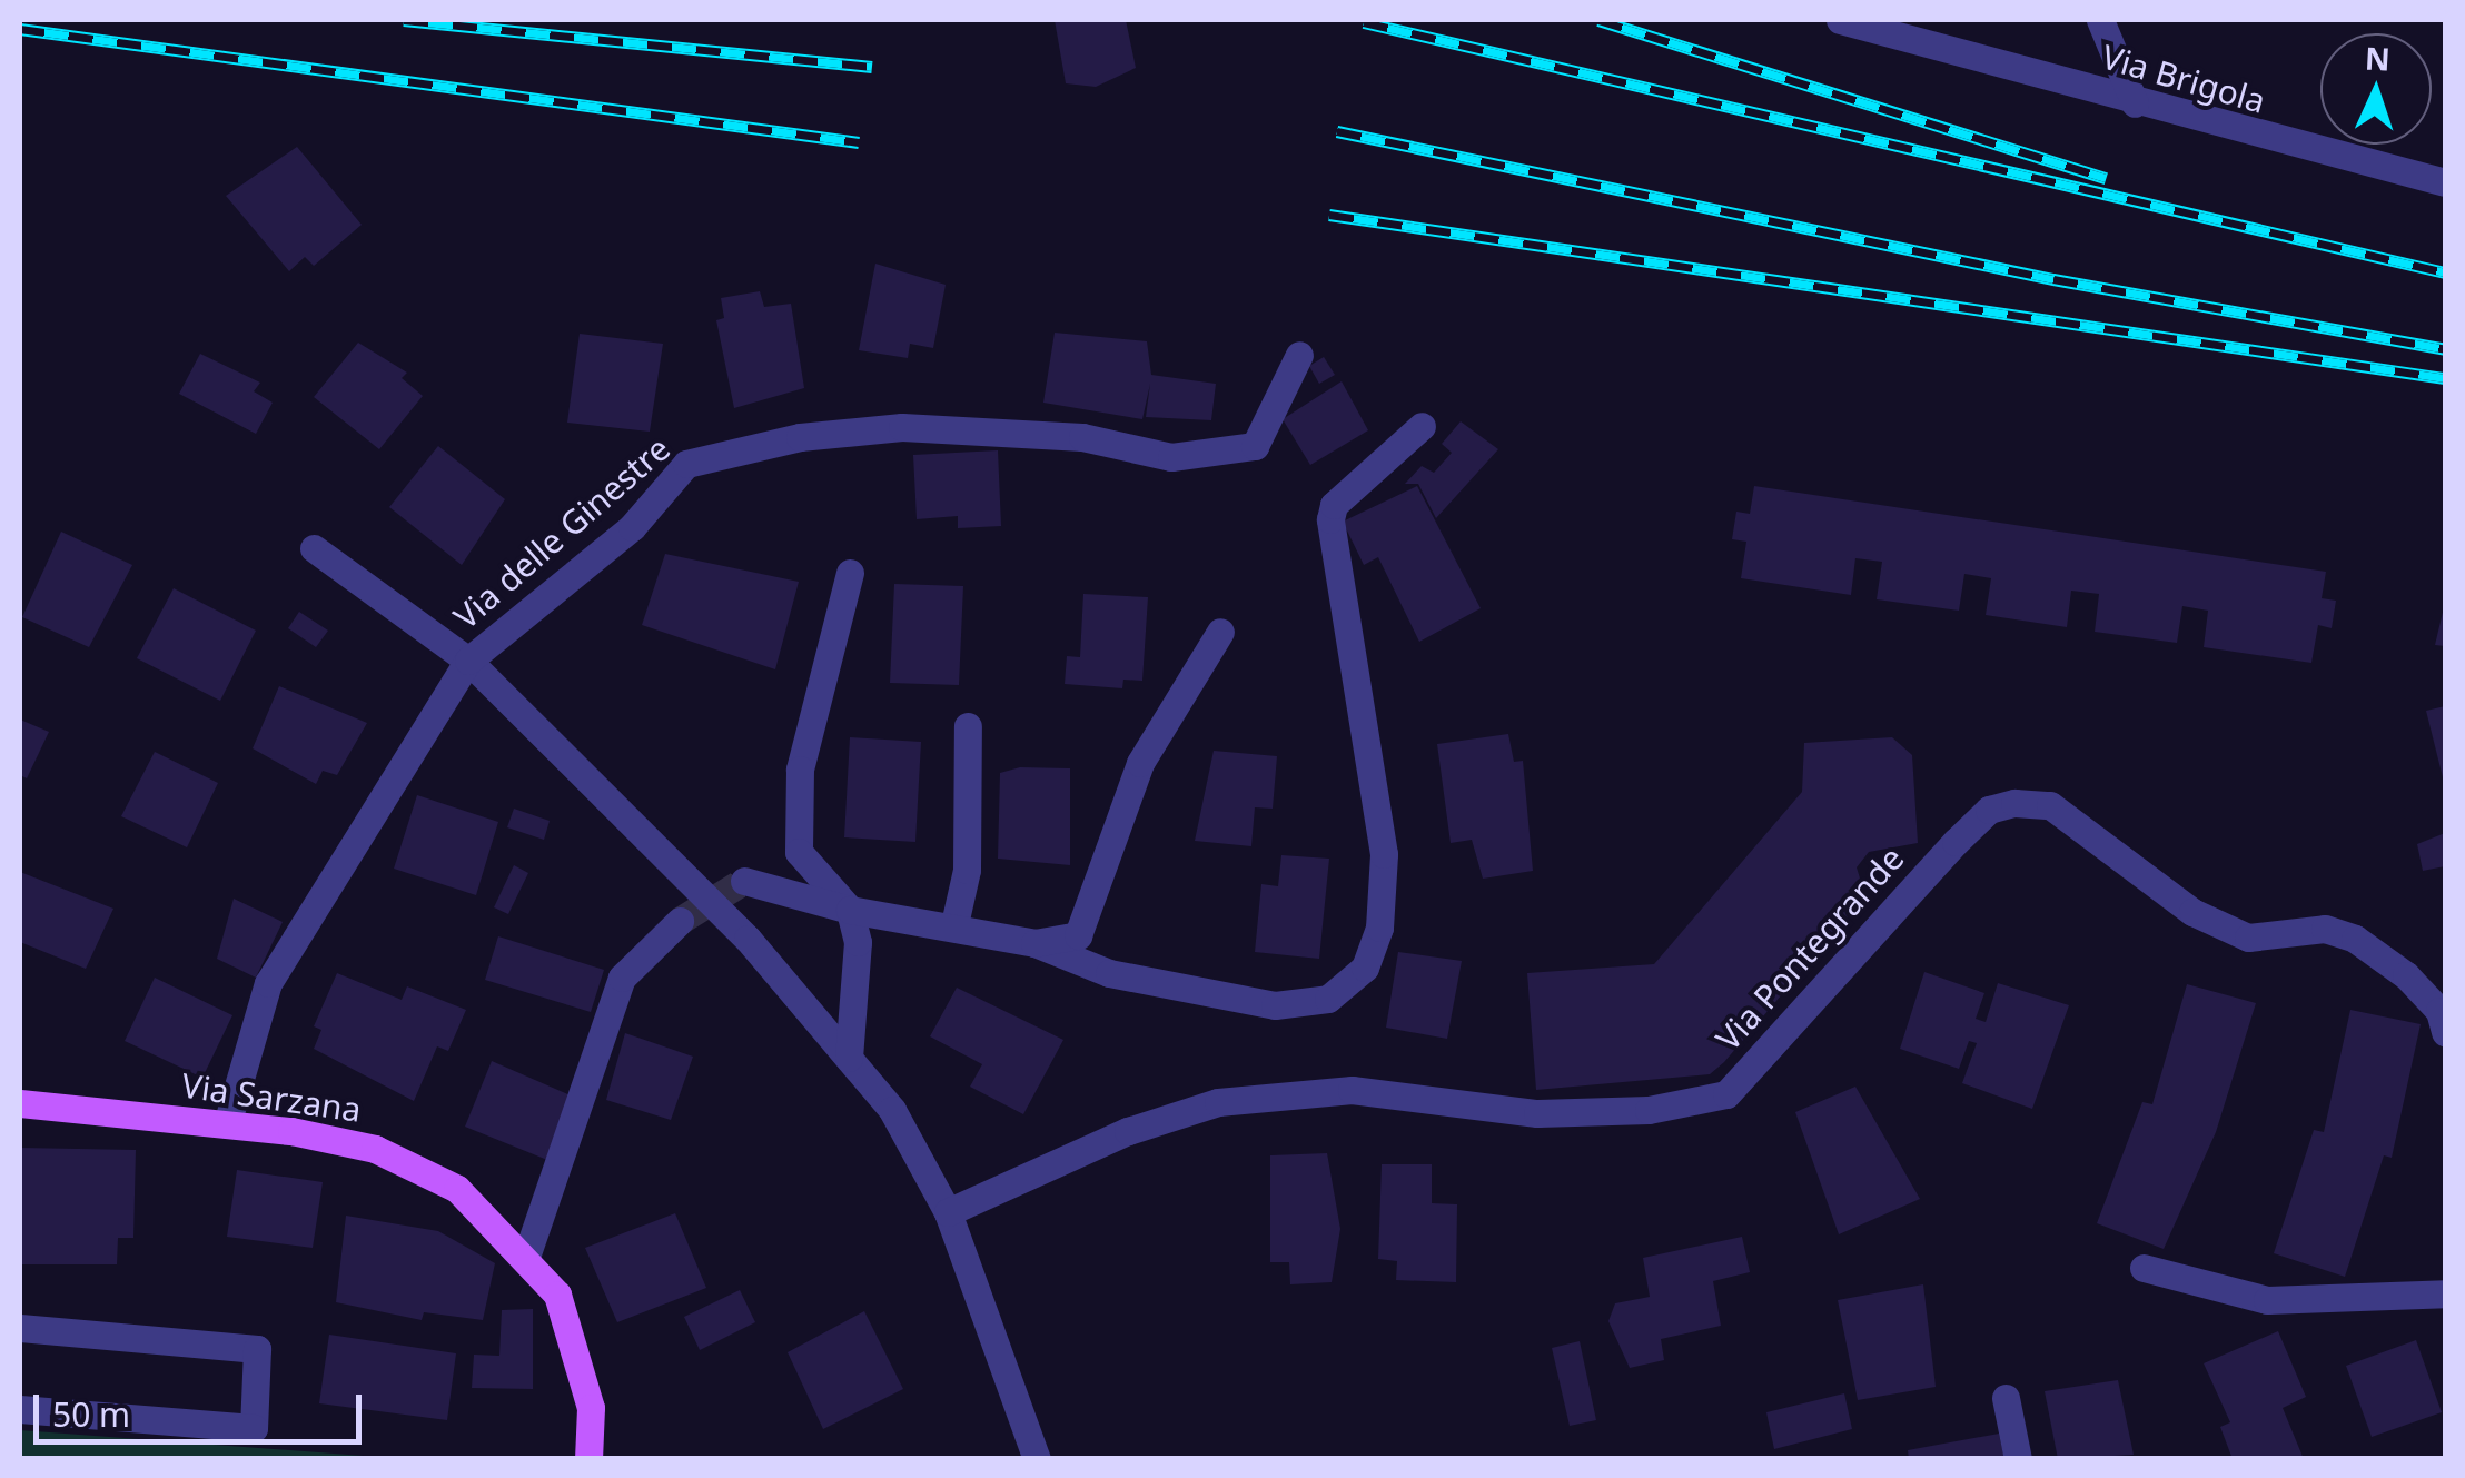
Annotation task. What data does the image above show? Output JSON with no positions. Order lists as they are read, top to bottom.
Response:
{
  "streets": {
    "main road": ["Via Sarzana"],
    "street": ["Via Brigola", "Via delle Ginestre", "Via Pontegrande"]
  },
  "crossings": [
    ["Via delle Ginestre", "Via Sarzana"]
  ],
  "scale_bar": "50 m",
  "north": "top"
}
